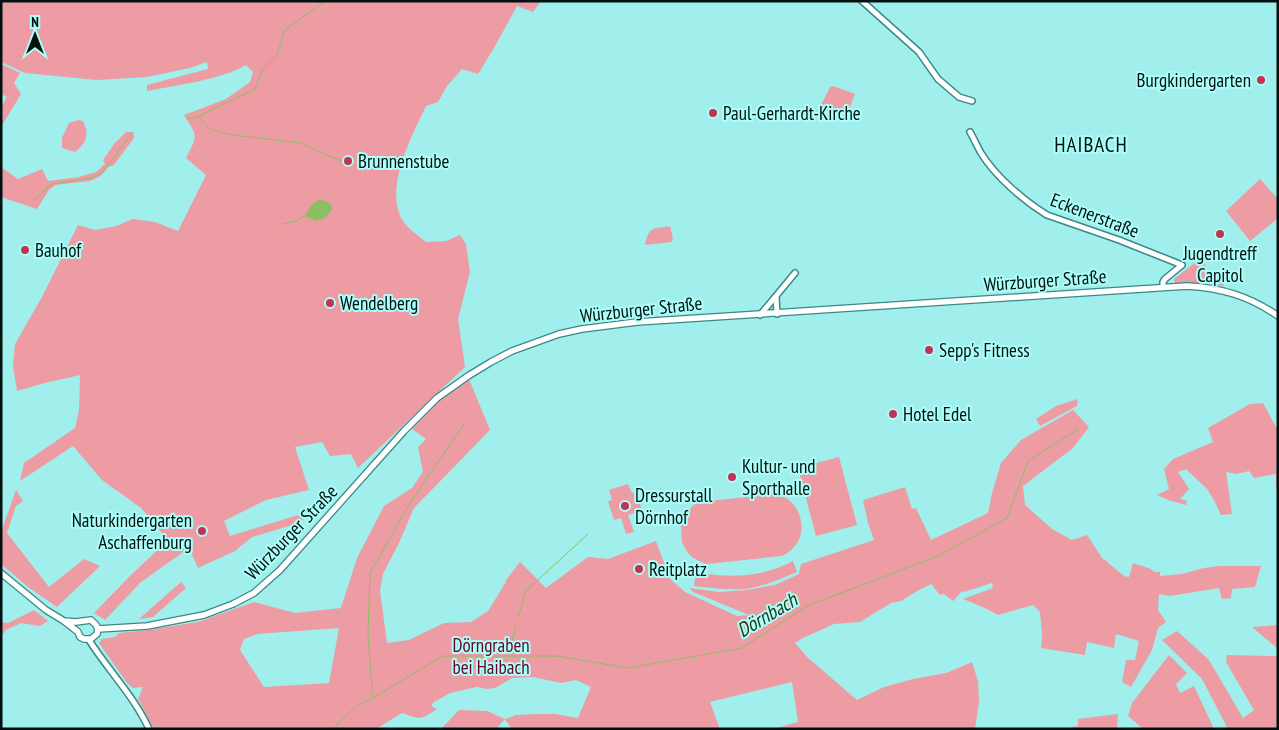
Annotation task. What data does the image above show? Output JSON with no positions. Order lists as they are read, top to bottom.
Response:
{
  "streets": {
    "main road": ["Würzburger Straße"],
    "street": ["Eckenerstraße"]
  },
  "crossings": [
    ["Eckenerstraße", "Würzburger Straße"]
  ],
  "districts": ["HAIBACH"],
  "water": ["Dörnbach"],
  "parks": ["Dörngraben bei Haibach"],
  "places": [
    "Burgkindergarten",
    "Paul-Gerhardt-Kirche",
    "Brunnenstube",
    "Jugendtreff Capitol",
    "Bauhof",
    "Wendelberg",
    "Sepp's Fitness",
    "Hotel Edel",
    "Kultur- und Sporthalle",
    "Dressurstall Dörnhof",
    "Naturkindergarten Aschaffenburg",
    "Reitplatz"
  ],
  "north": "top"
}
